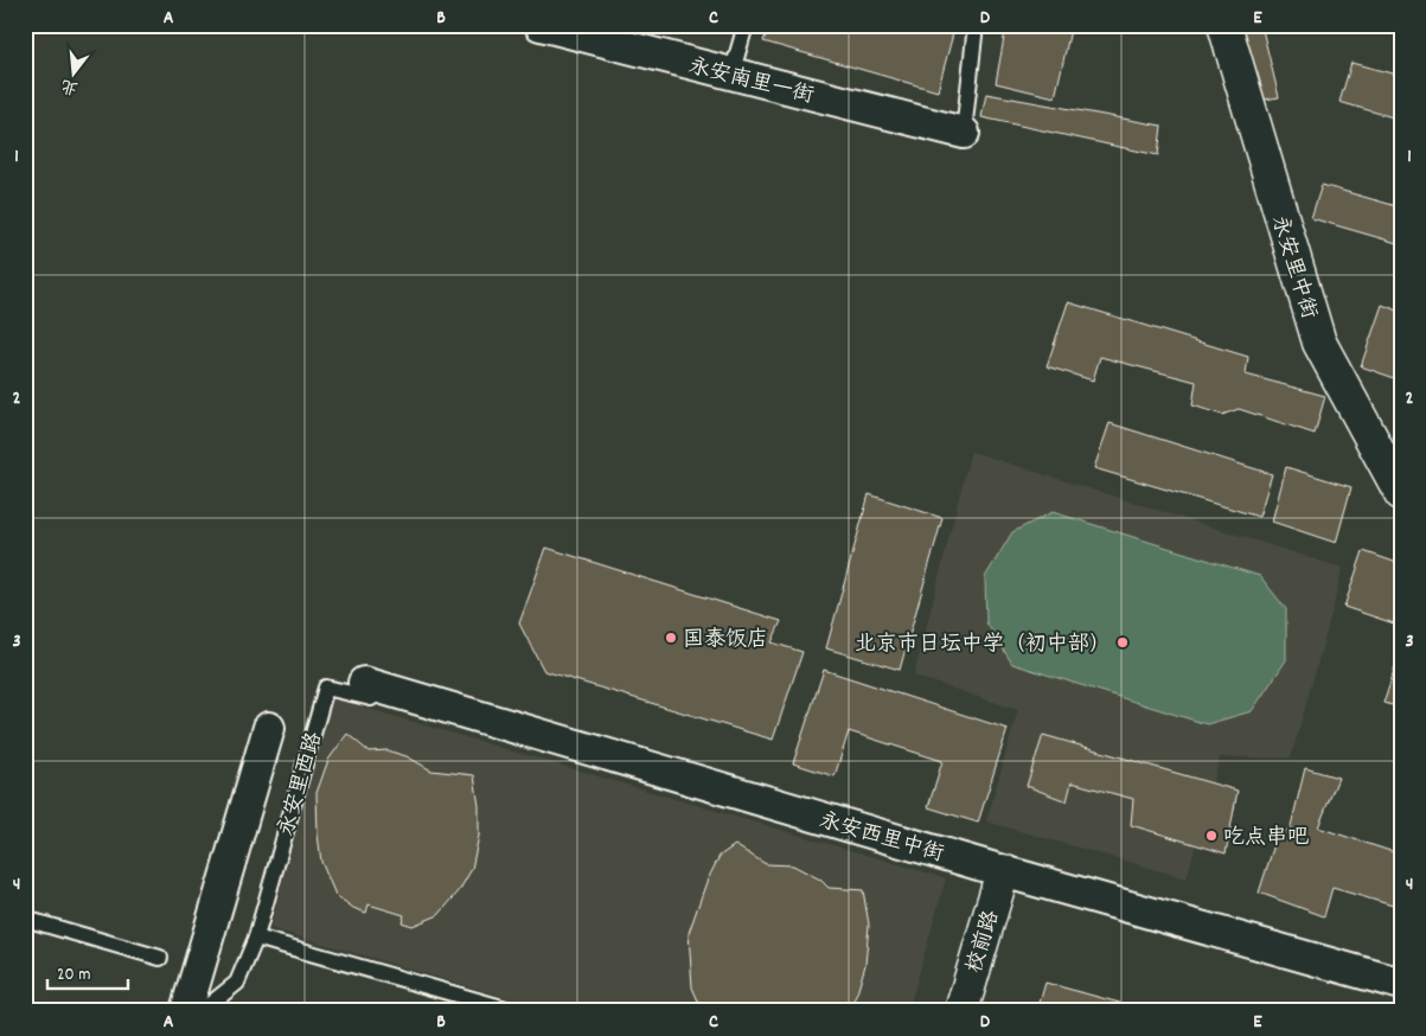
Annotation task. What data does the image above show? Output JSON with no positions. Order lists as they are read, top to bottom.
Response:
{
  "streets": {
    "street": [
      "永安南里一街",
      "永安里中街",
      "永安西里中街",
      "校前路"
    ],
    "lane": ["永安里西路"]
  },
  "crossings": [
    ["永安里西路", "永安西里中街"],
    ["永安西里中街", "校前路"]
  ],
  "places": ["国泰饭店", "北京市日坛中学（初中部）", "吃点串吧"],
  "scale_bar": "20 m",
  "north": "bottom",
  "grid": {
    "columns": [
      "A",
      "B",
      "C",
      "D",
      "E"
    ],
    "rows": [
      "1",
      "2",
      "3",
      "4"
    ]
  }
}
